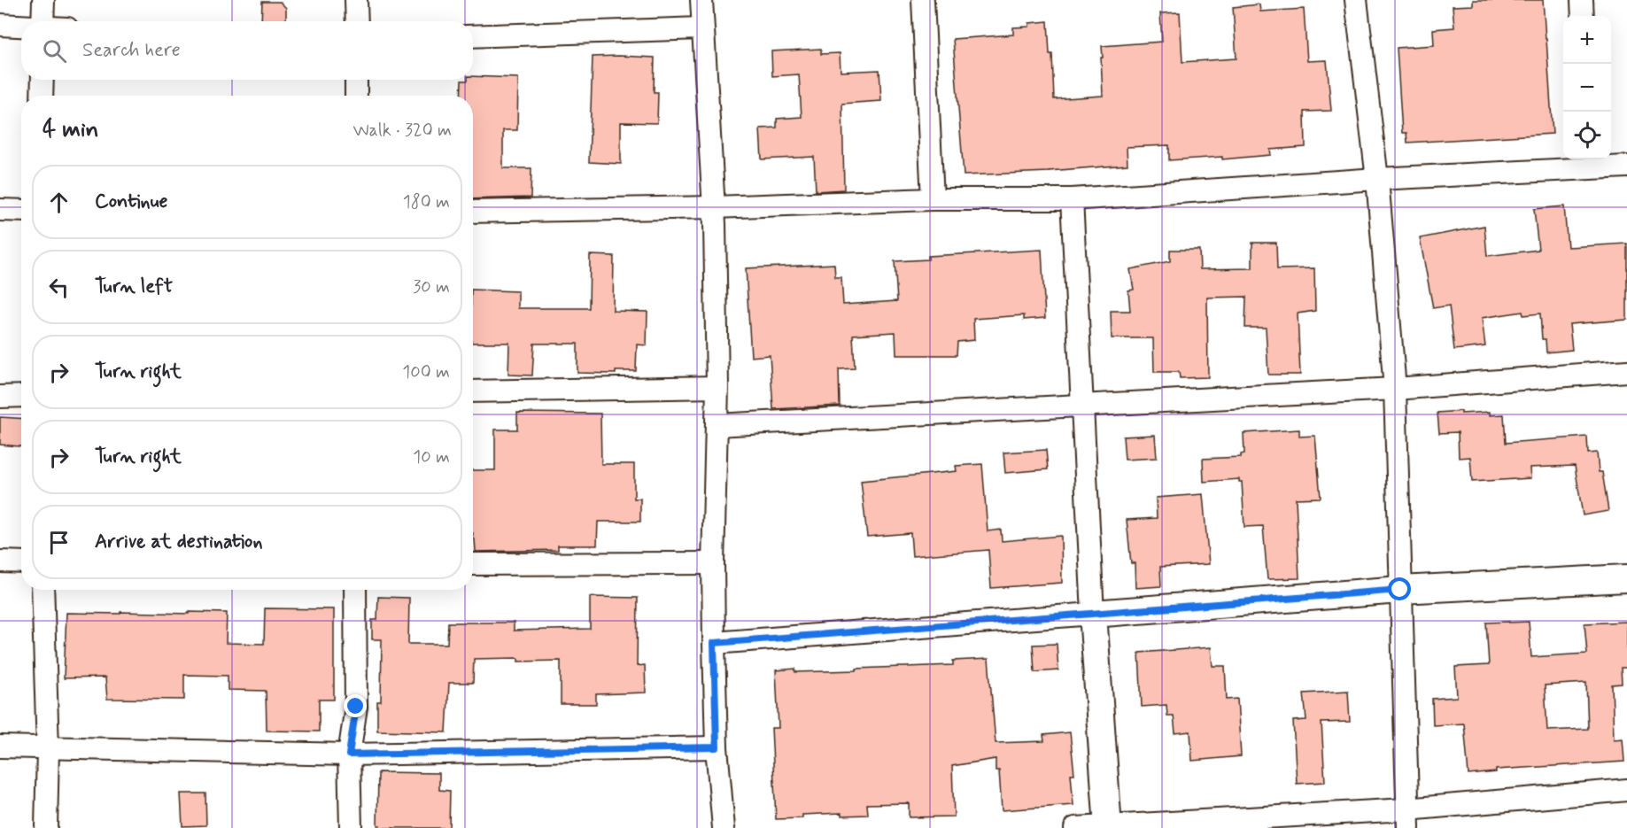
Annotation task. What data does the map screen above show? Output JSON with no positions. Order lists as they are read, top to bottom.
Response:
{
  "page": {
    "map_buttons": ["+", "−"],
    "search": "Search here",
    "heading": ["4 min", "Walk · 320 m"],
    "list": [
      ["Continue", "180 m"],
      ["Turn left", "30 m"],
      ["Turn right", "100 m"],
      ["Turn right", "10 m"],
      "Arrive at destination"
    ]
  }
}
